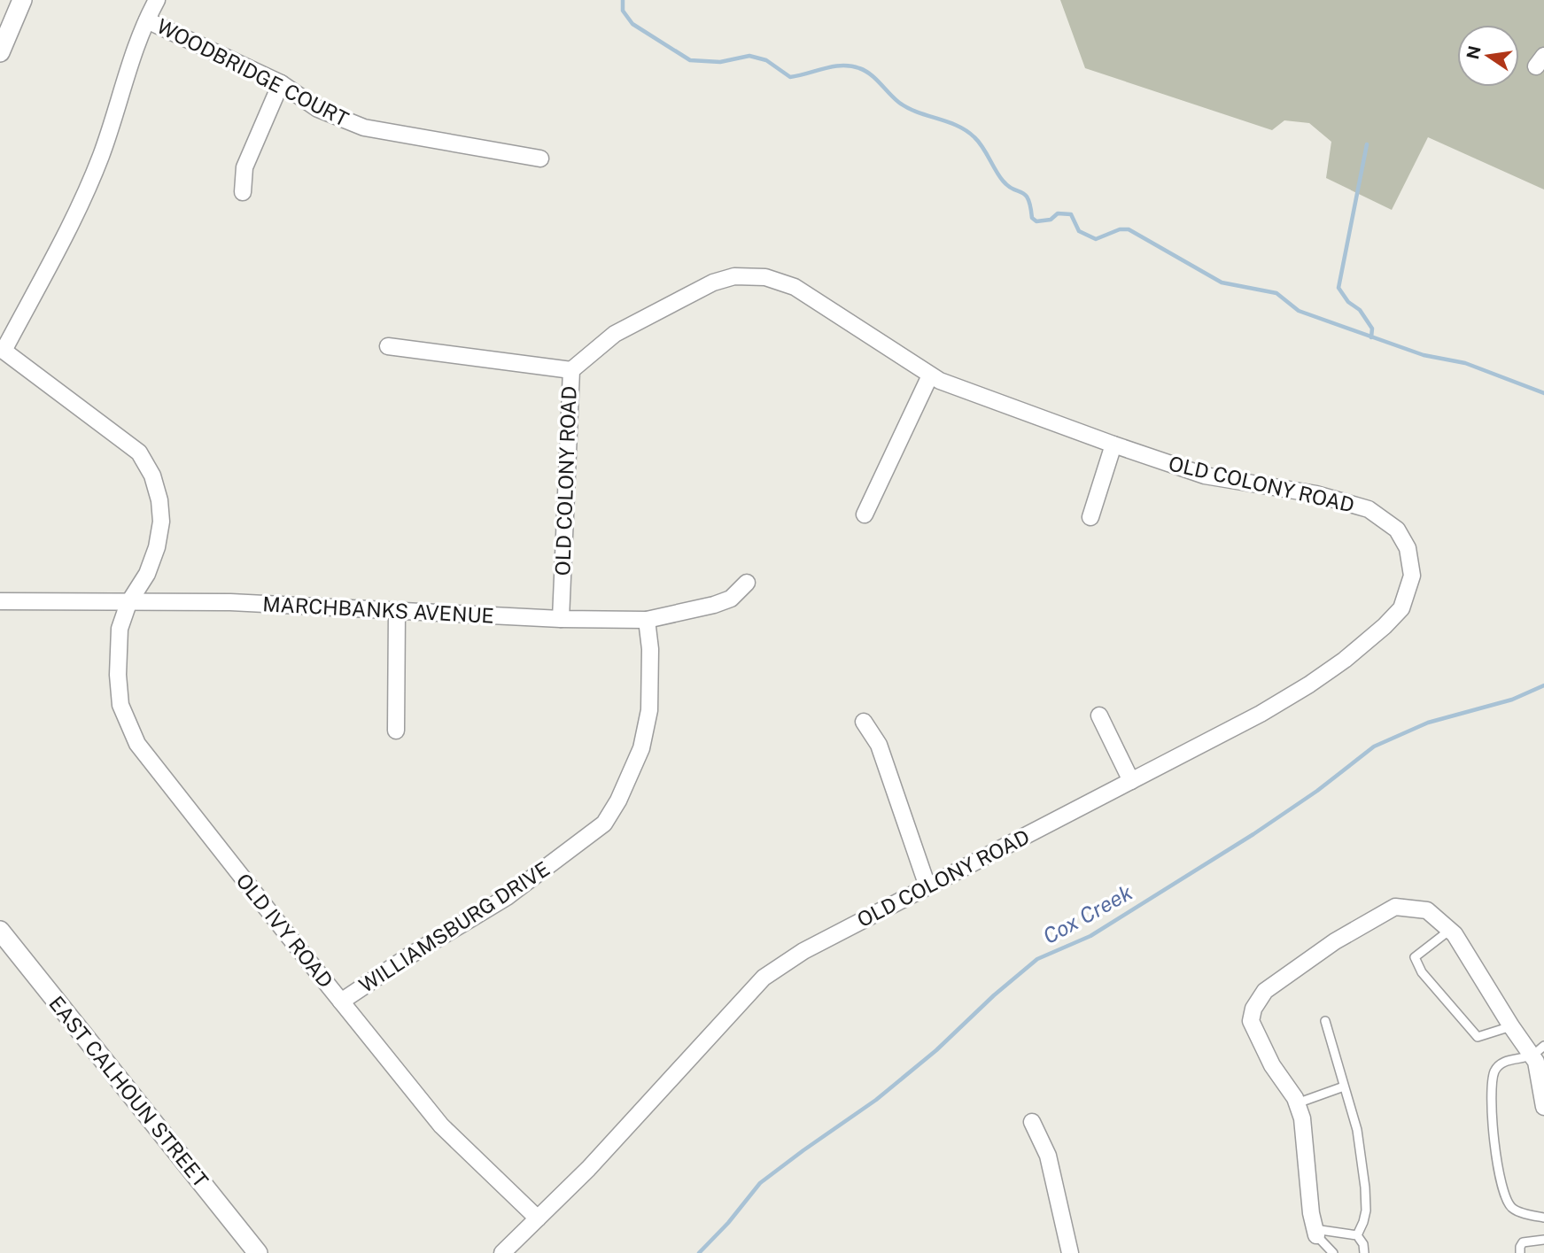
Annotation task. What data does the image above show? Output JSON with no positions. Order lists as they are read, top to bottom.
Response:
{
  "streets": {
    "street": [
      "WOODBRIDGE COURT",
      "OLD COLONY ROAD",
      "MARCHBANKS AVENUE",
      "WILLIAMSBURG DRIVE",
      "OLD IVY ROAD",
      "EAST CALHOUN STREET"
    ]
  },
  "crossings": [
    ["OLD COLONY ROAD", "MARCHBANKS AVENUE"],
    ["OLD COLONY ROAD", "OLD IVY ROAD"],
    ["MARCHBANKS AVENUE", "WILLIAMSBURG DRIVE"],
    ["MARCHBANKS AVENUE", "OLD IVY ROAD"],
    ["WILLIAMSBURG DRIVE", "OLD IVY ROAD"]
  ],
  "water": ["Cox Creek"],
  "north": "left"
}
